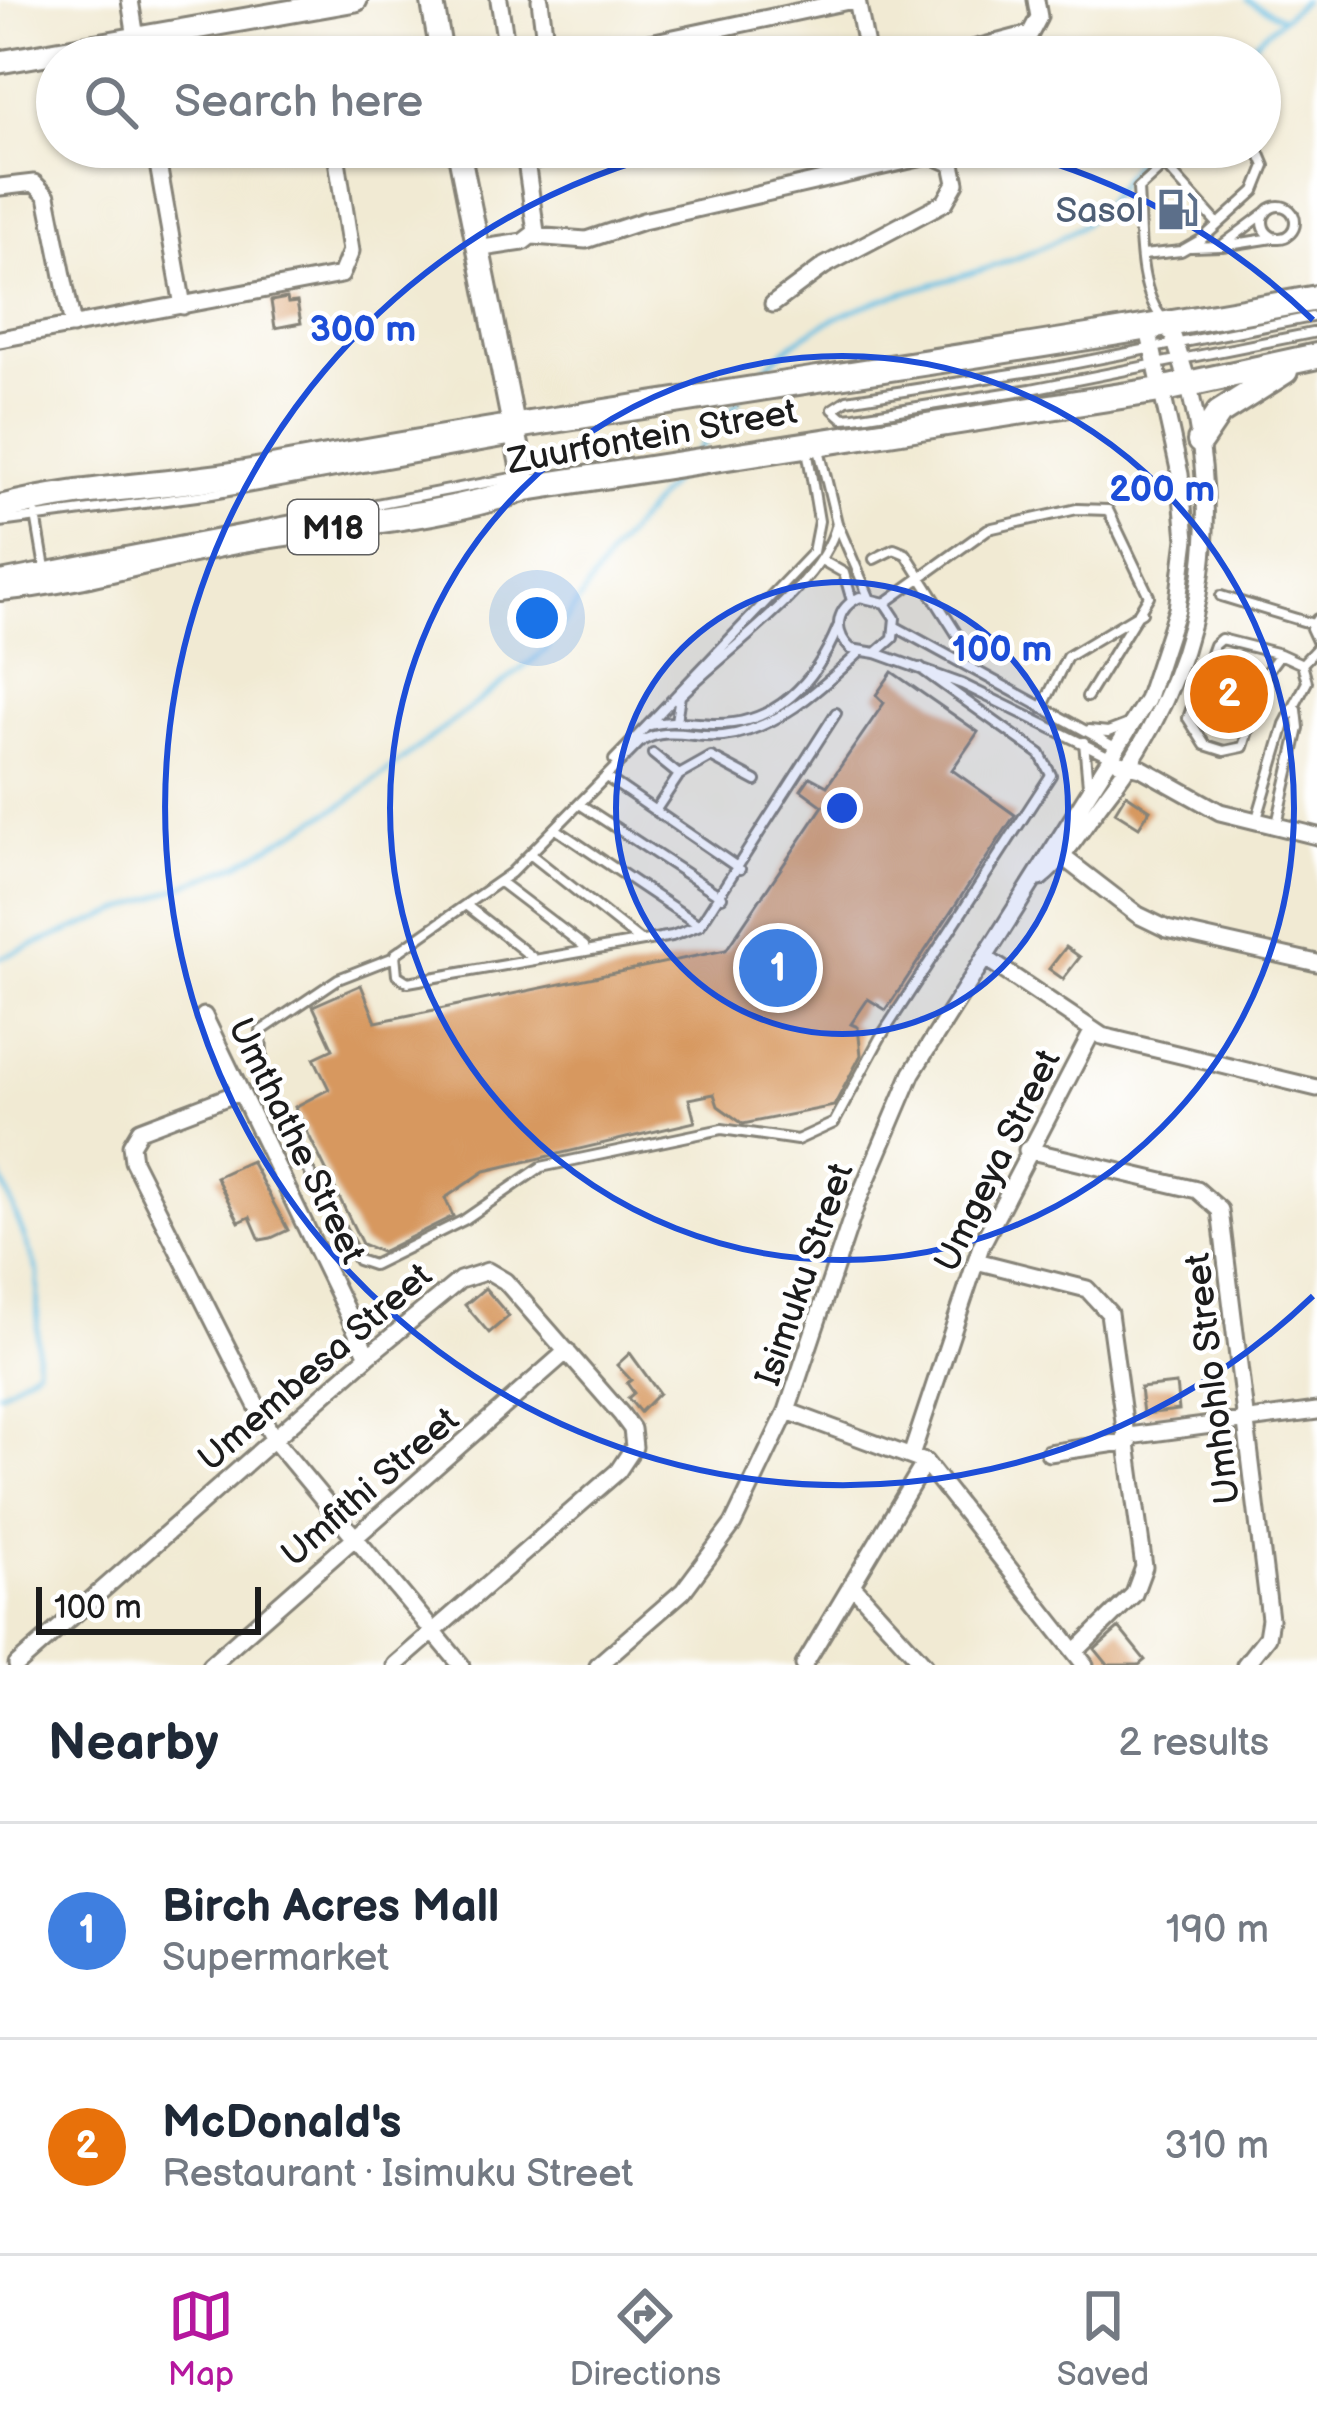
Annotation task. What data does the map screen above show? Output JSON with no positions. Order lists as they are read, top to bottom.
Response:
{
  "streets": {
    "main road": ["Zuurfontein Street", "M18"],
    "street": [
      "Umthathe Street",
      "Umgeya Street",
      "Isimuku Street",
      "Umembesa Street",
      "Umhohlo Street",
      "Umfithi Street"
    ]
  },
  "crossings": [
    ["Zuurfontein Street", "Isimuku Street"],
    ["Umthathe Street", "Umembesa Street"],
    ["Umgeya Street", "Umhohlo Street"],
    ["Umembesa Street", "Umfithi Street"]
  ],
  "places": {
    "fuel station": ["Sasol"]
  },
  "scale_bar": "100 m",
  "page": {
    "search": "Search here",
    "pins": ["2", "1"],
    "scale": "100 m",
    "heading": ["Nearby", "2 results"],
    "list": [
      {
        "mark": "1",
        "name": "Birch Acres Mall",
        "note": "Supermarket",
        "value": "190 m"
      },
      {
        "mark": "2",
        "name": "McDonald's",
        "note": "Restaurant · Isimuku Street",
        "value": "310 m"
      }
    ],
    "nav": ["Map", "Directions", "Saved"]
  },
  "rings": ["300 m", "200 m", "100 m"]
}
